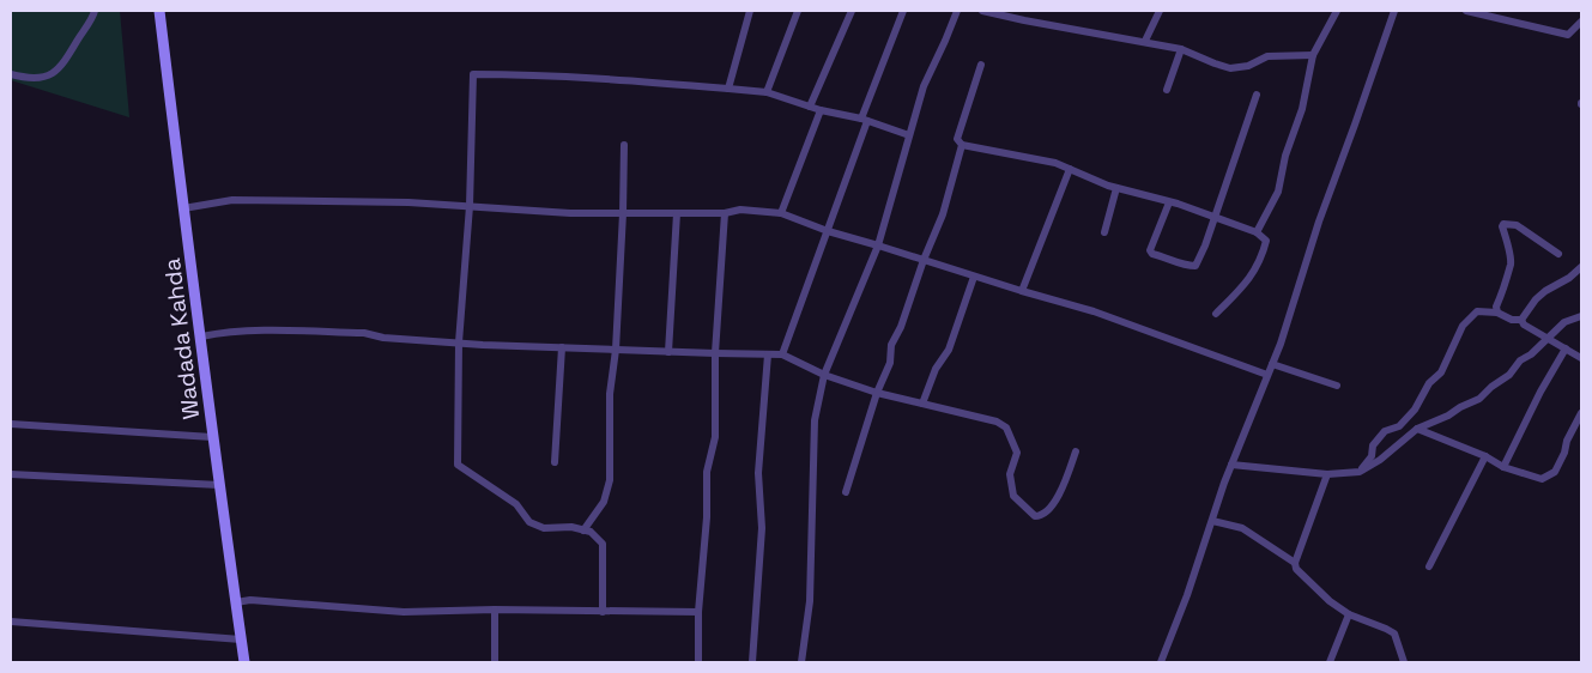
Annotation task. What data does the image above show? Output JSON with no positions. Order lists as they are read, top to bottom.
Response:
{
  "streets": {
    "main road": ["Wadada Kahda"]
  }
}
